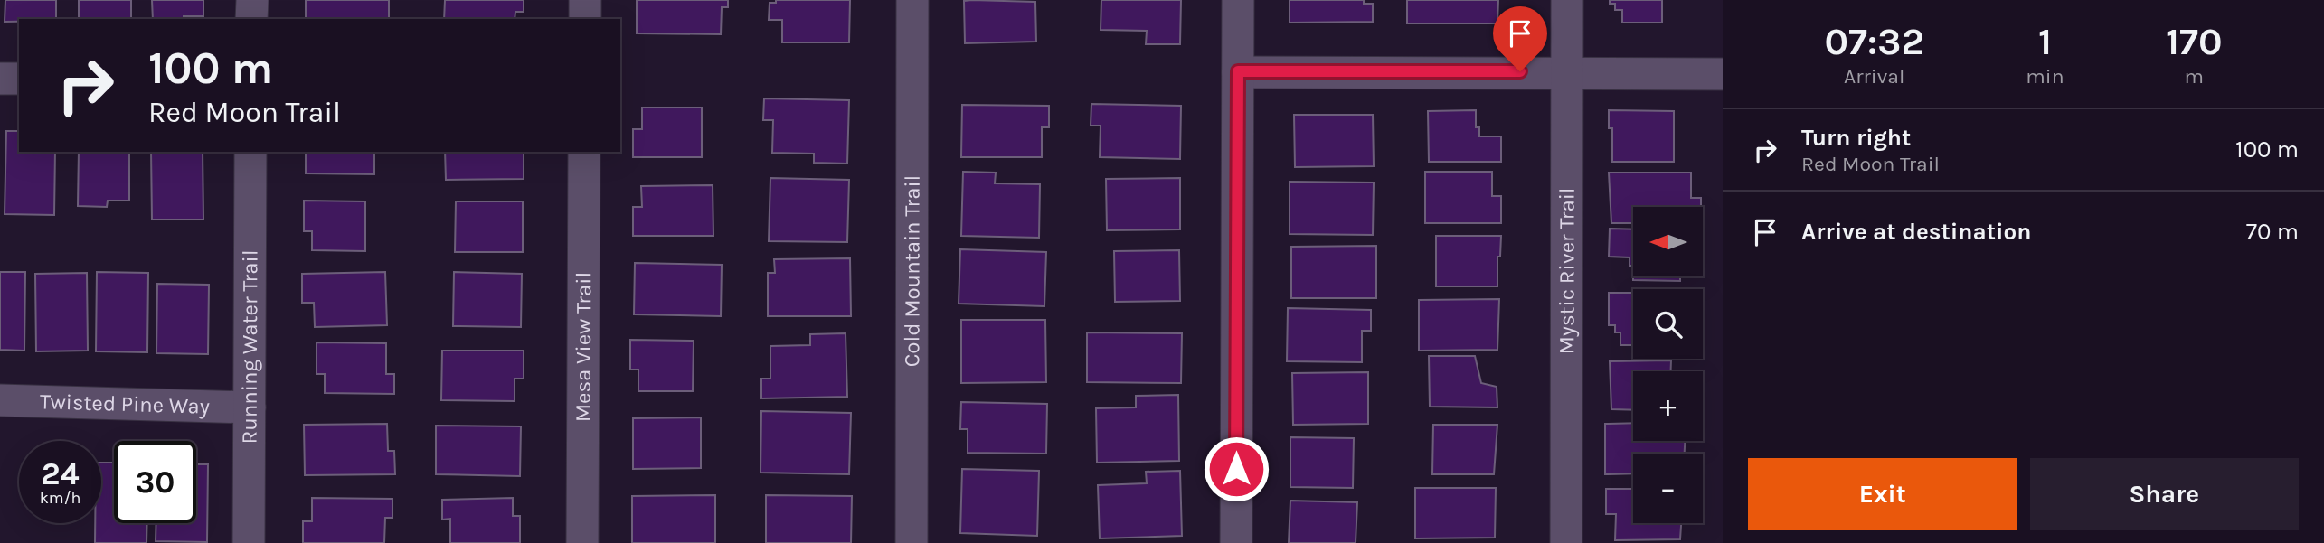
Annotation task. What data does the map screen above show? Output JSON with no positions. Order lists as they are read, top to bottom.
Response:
{
  "streets": {
    "street": [
      "Cold Mountain Trail",
      "Mystic River Trail",
      "Running Water Trail",
      "Mesa View Trail",
      "Twisted Pine Way"
    ]
  },
  "crossings": [
    ["Running Water Trail", "Twisted Pine Way"]
  ],
  "north": "left",
  "page": {
    "eta": [
      "07:32",
      "Arrival",
      "1",
      "min",
      "170",
      "m"
    ],
    "turn": ["100 m", "Red Moon Trail"],
    "list": [
      {
        "name": "Turn right",
        "note": "Red Moon Trail",
        "value": "100 m"
      },
      {
        "name": "Arrive at destination",
        "value": "70 m"
      }
    ],
    "map_buttons": ["+", "−"],
    "speed": "24 km/h",
    "limit": "30",
    "buttons": ["Exit", "Share"]
  }
}
